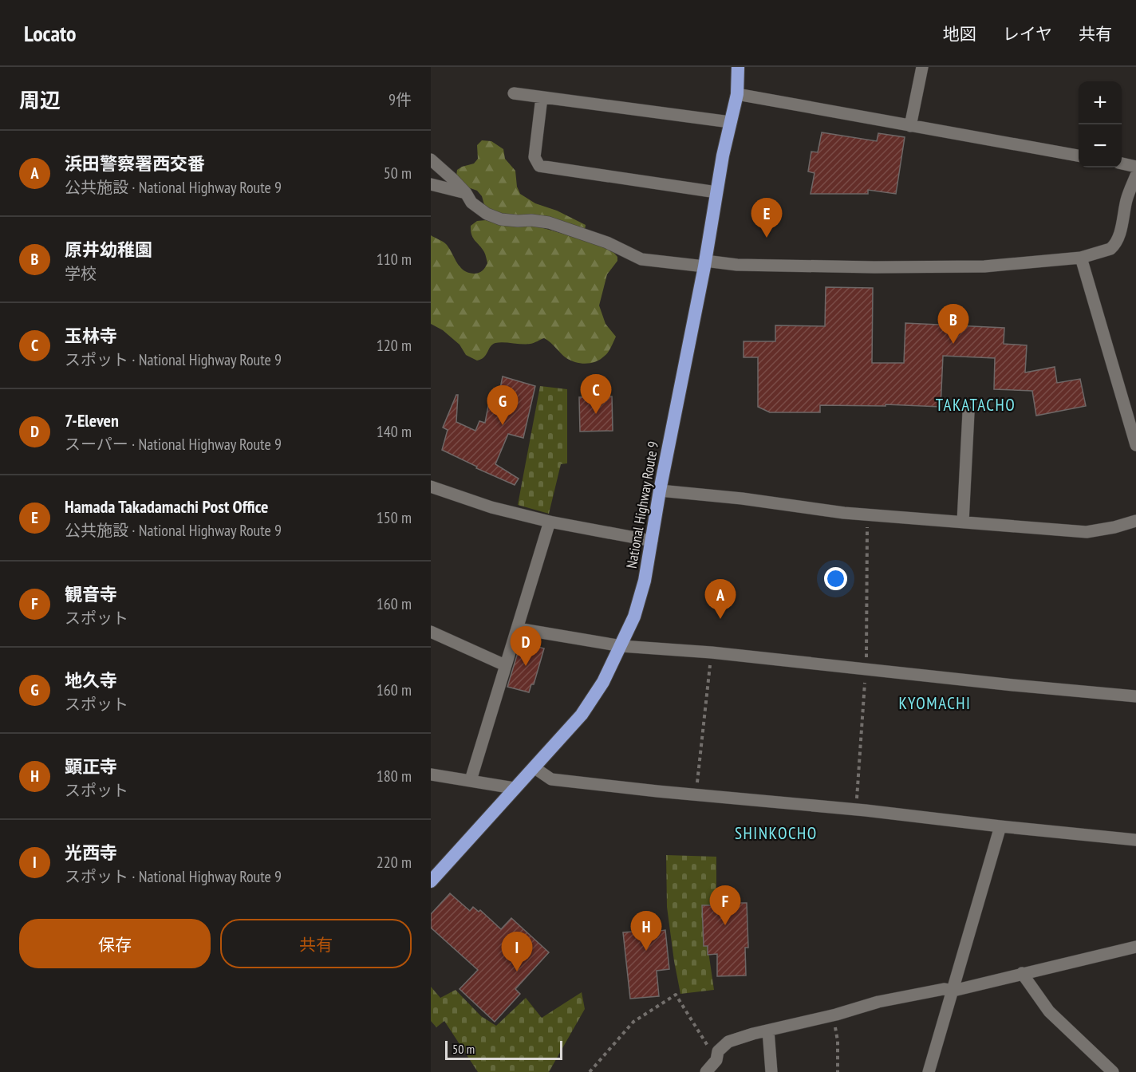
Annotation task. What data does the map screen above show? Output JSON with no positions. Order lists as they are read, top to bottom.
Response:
{
  "streets": {
    "highway": ["National Highway Route 9"]
  },
  "districts": ["TAKATACHO", "KYOMACHI", "SHINKOCHO"],
  "scale_bar": "50 m",
  "page": {
    "header": "Locato",
    "nav": ["地図", "レイヤ", "共有"],
    "heading": ["周辺", "9件"],
    "map_buttons": ["+", "−"],
    "list": [
      {
        "mark": "A",
        "name": "浜田警察署西交番",
        "note": "公共施設 · National Highway Route 9",
        "value": "50 m"
      },
      {
        "mark": "B",
        "name": "原井幼稚園",
        "note": "学校",
        "value": "110 m"
      },
      {
        "mark": "C",
        "name": "玉林寺",
        "note": "スポット · National Highway Route 9",
        "value": "120 m"
      },
      {
        "mark": "D",
        "name": "7-Eleven",
        "note": "スーパー · National Highway Route 9",
        "value": "140 m"
      },
      {
        "mark": "E",
        "name": "Hamada Takadamachi Post Office",
        "note": "公共施設 · National Highway Route 9",
        "value": "150 m"
      },
      {
        "mark": "F",
        "name": "観音寺",
        "note": "スポット",
        "value": "160 m"
      },
      {
        "mark": "G",
        "name": "地久寺",
        "note": "スポット",
        "value": "160 m"
      },
      {
        "mark": "H",
        "name": "顕正寺",
        "note": "スポット",
        "value": "180 m"
      },
      {
        "mark": "I",
        "name": "光西寺",
        "note": "スポット · National Highway Route 9",
        "value": "220 m"
      }
    ],
    "pins": [
      "E",
      "B",
      "C",
      "G",
      "A",
      "D",
      "F",
      "H",
      "I"
    ],
    "buttons": ["保存", "共有"],
    "scale": "50 m"
  }
}
